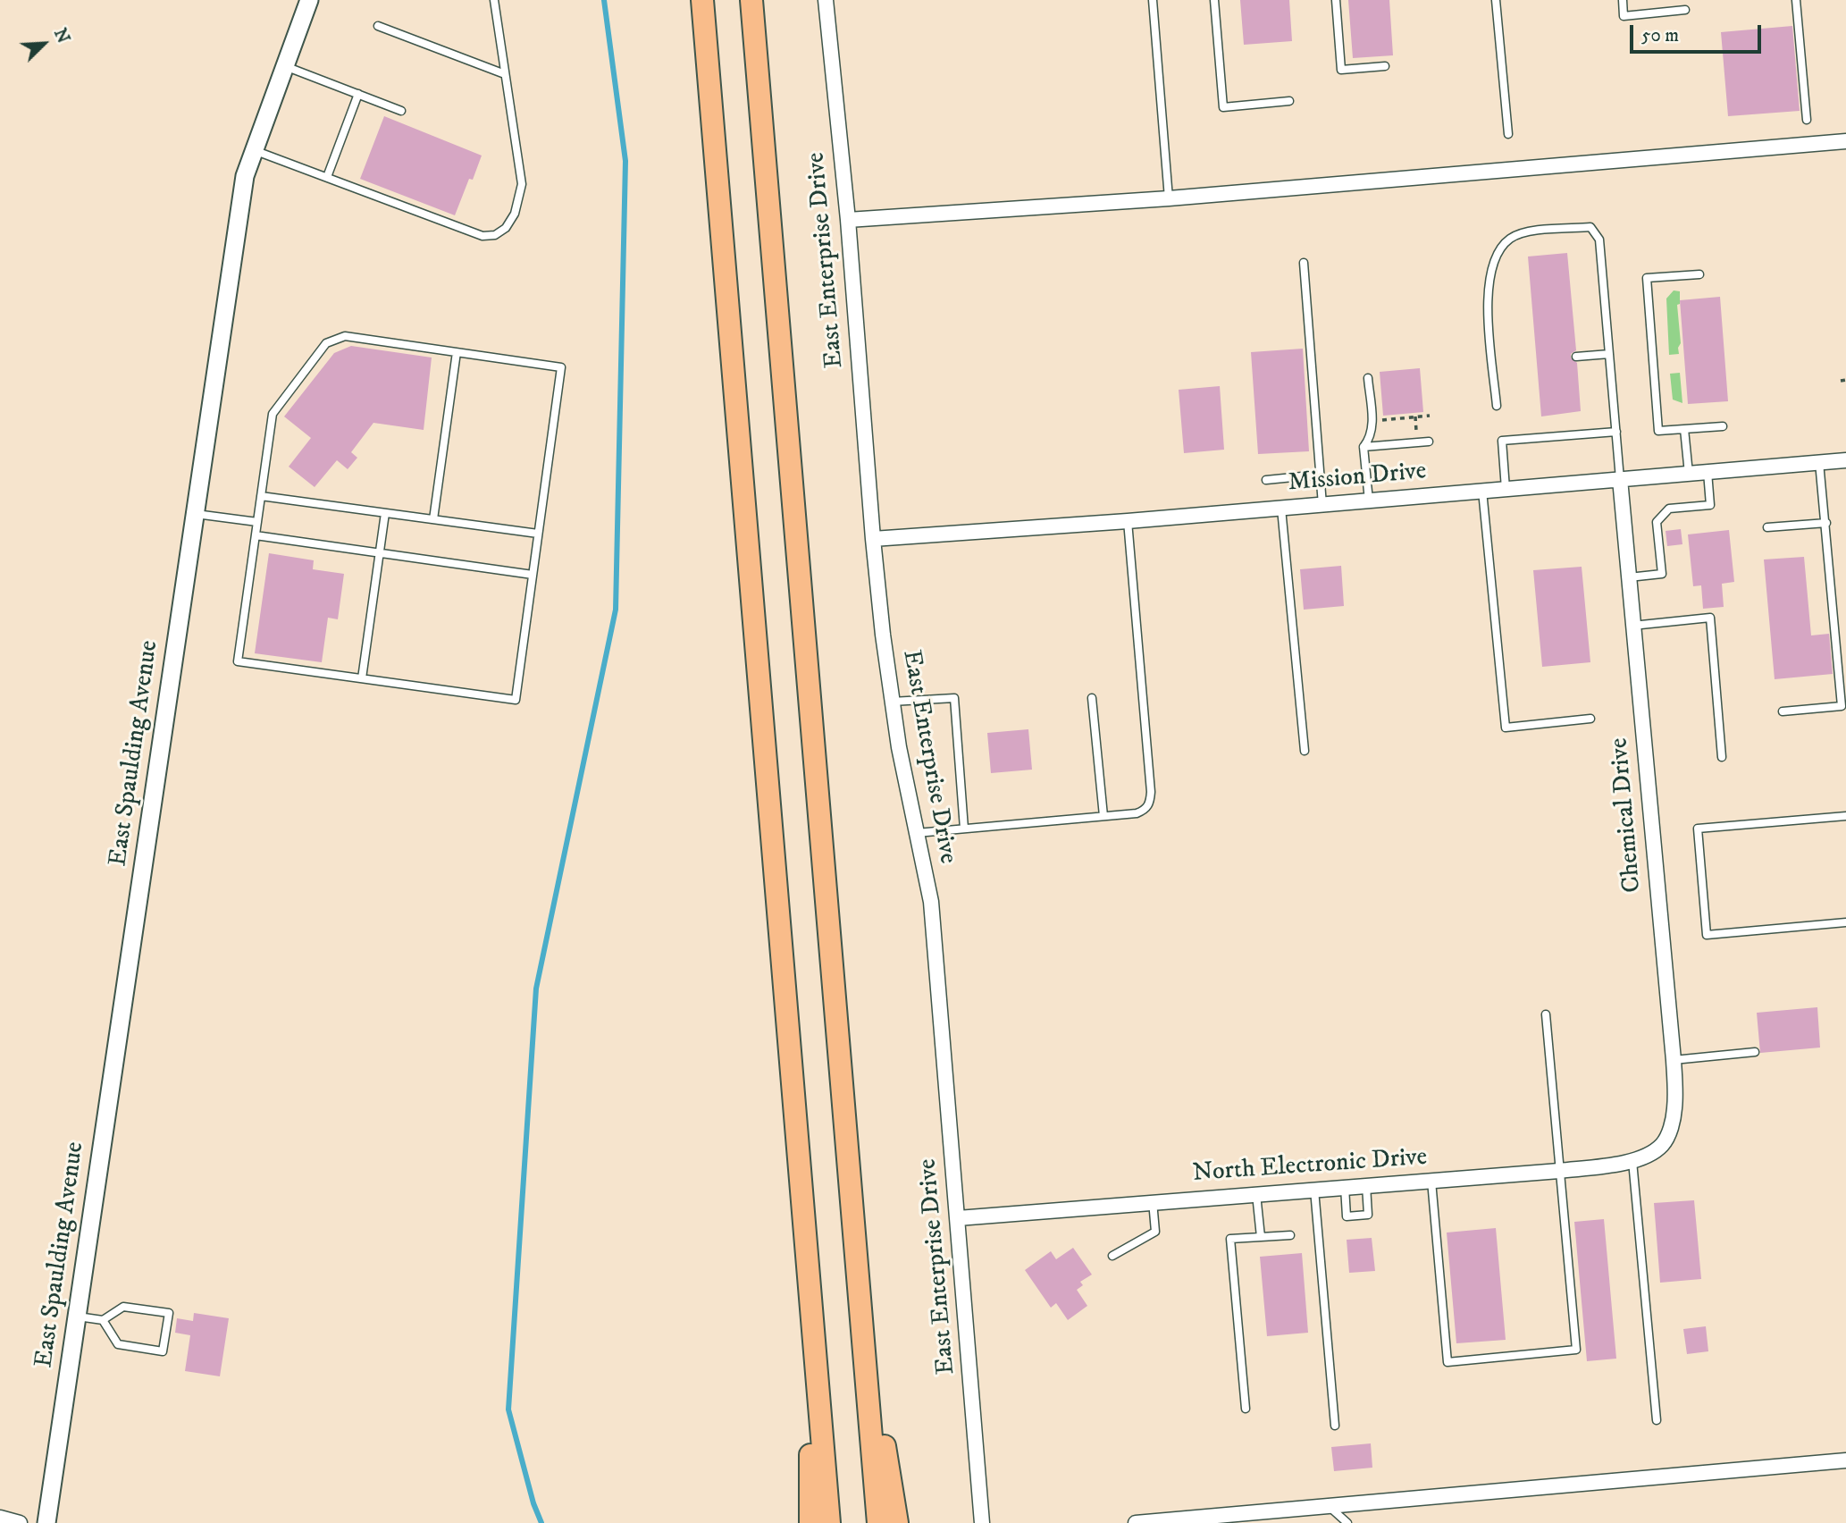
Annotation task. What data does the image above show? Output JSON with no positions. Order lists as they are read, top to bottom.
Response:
{
  "streets": {
    "street": [
      "East Enterprise Drive",
      "Mission Drive",
      "East Spaulding Avenue",
      "Chemical Drive",
      "North Electronic Drive"
    ]
  },
  "crossings": [
    ["East Enterprise Drive", "Mission Drive"],
    ["East Enterprise Drive", "North Electronic Drive"],
    ["Mission Drive", "Chemical Drive"],
    ["Chemical Drive", "North Electronic Drive"]
  ],
  "scale_bar": "50 m",
  "north": "top right"
}
